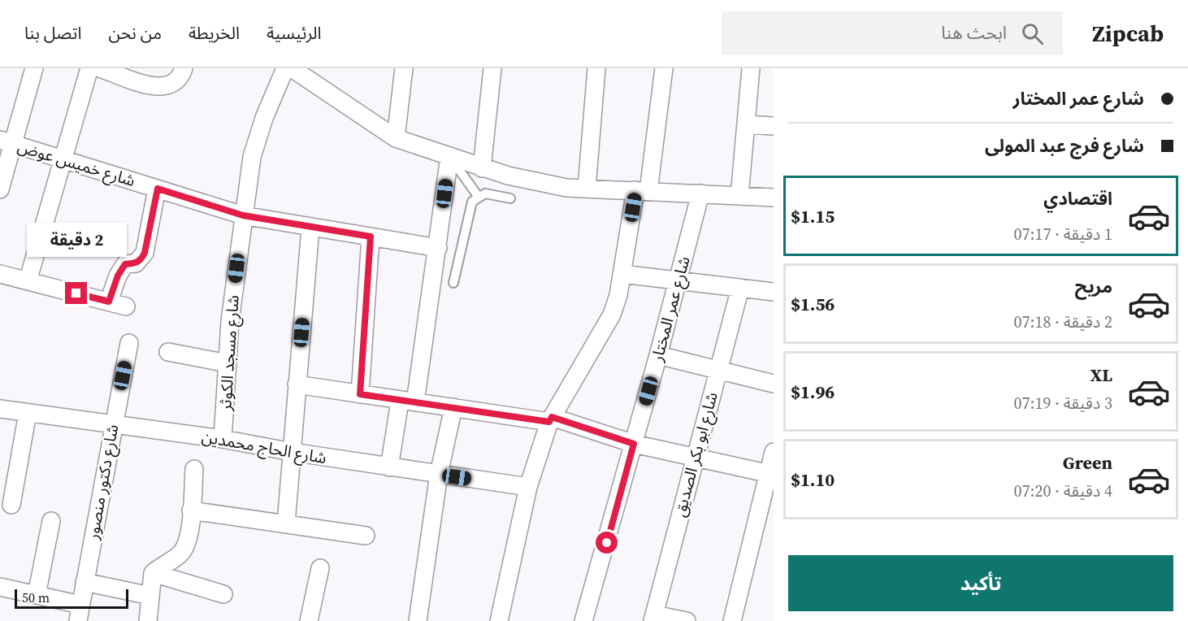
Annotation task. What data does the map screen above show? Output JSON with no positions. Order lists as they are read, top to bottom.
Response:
{
  "streets": {
    "street": [
      "شارع خميس عوض",
      "شارع عمر المختار",
      "شارع مسجد الكوثر",
      "شارع الحاج محمدين",
      "شارع ابو بكر الصديق",
      "شارع دكتور منصور"
    ]
  },
  "crossings": [
    ["شارع خميس عوض", "شارع مسجد الكوثر"],
    ["شارع مسجد الكوثر", "شارع الحاج محمدين"],
    ["شارع الحاج محمدين", "شارع دكتور منصور"]
  ],
  "scale_bar": "50 m",
  "page": {
    "header": "Zipcab",
    "search": "ابحث هنا",
    "nav": [
      "الرئيسية",
      "الخريطة",
      "من نحن",
      "اتصل بنا"
    ],
    "banner": ["شارع عمر المختار", "شارع فرج عبد المولى"],
    "list": [
      {
        "name": "اقتصادي",
        "note": "1 دقيقة · 07:17",
        "value": "$1.15"
      },
      {
        "name": "مريح",
        "note": "2 دقيقة · 07:18",
        "value": "$1.56"
      },
      {
        "name": "XL",
        "note": "3 دقيقة · 07:19",
        "value": "$1.96"
      },
      {
        "name": "Green",
        "note": "4 دقيقة · 07:20",
        "value": "$1.10"
      }
    ],
    "bubble": "2 دقيقة",
    "buttons": "تأكيد",
    "scale": "50 m"
  }
}
